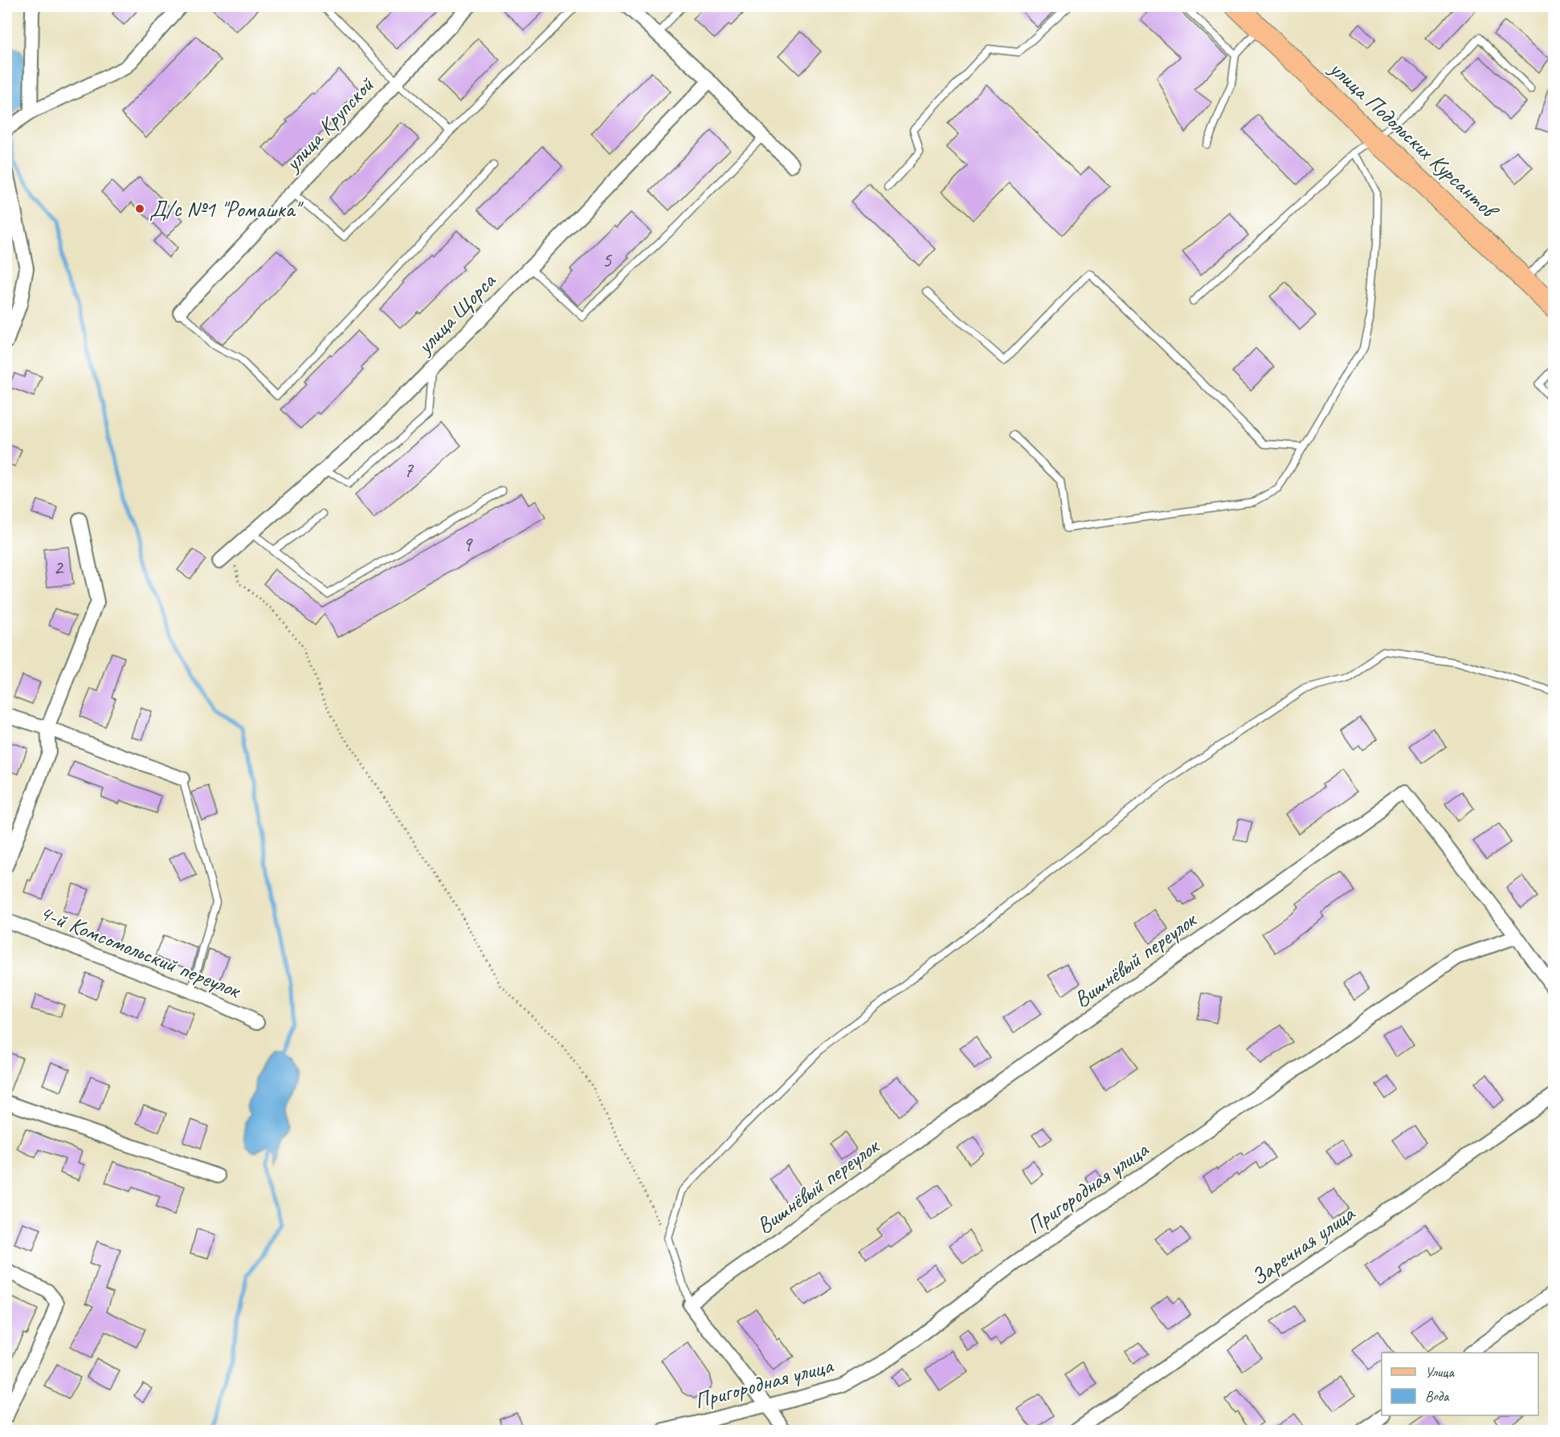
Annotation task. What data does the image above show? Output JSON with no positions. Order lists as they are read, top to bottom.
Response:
{
  "streets": {
    "main road": ["улица Подольских Курсантов"],
    "street": [
      "улица Крупской",
      "улица Щорса",
      "4-й Комсомольский переулок",
      "Вишнёвый переулок",
      "Пригородная улица",
      "Заречная улица"
    ]
  },
  "crossings": [
    ["Вишнёвый переулок", "Пригородная улица"]
  ],
  "places": ["Д/с №1 \"Ромашка\""],
  "house_numbers": [
    "5",
    "7",
    "9",
    "2"
  ],
  "legend": ["Улица", "Вода"]
}
